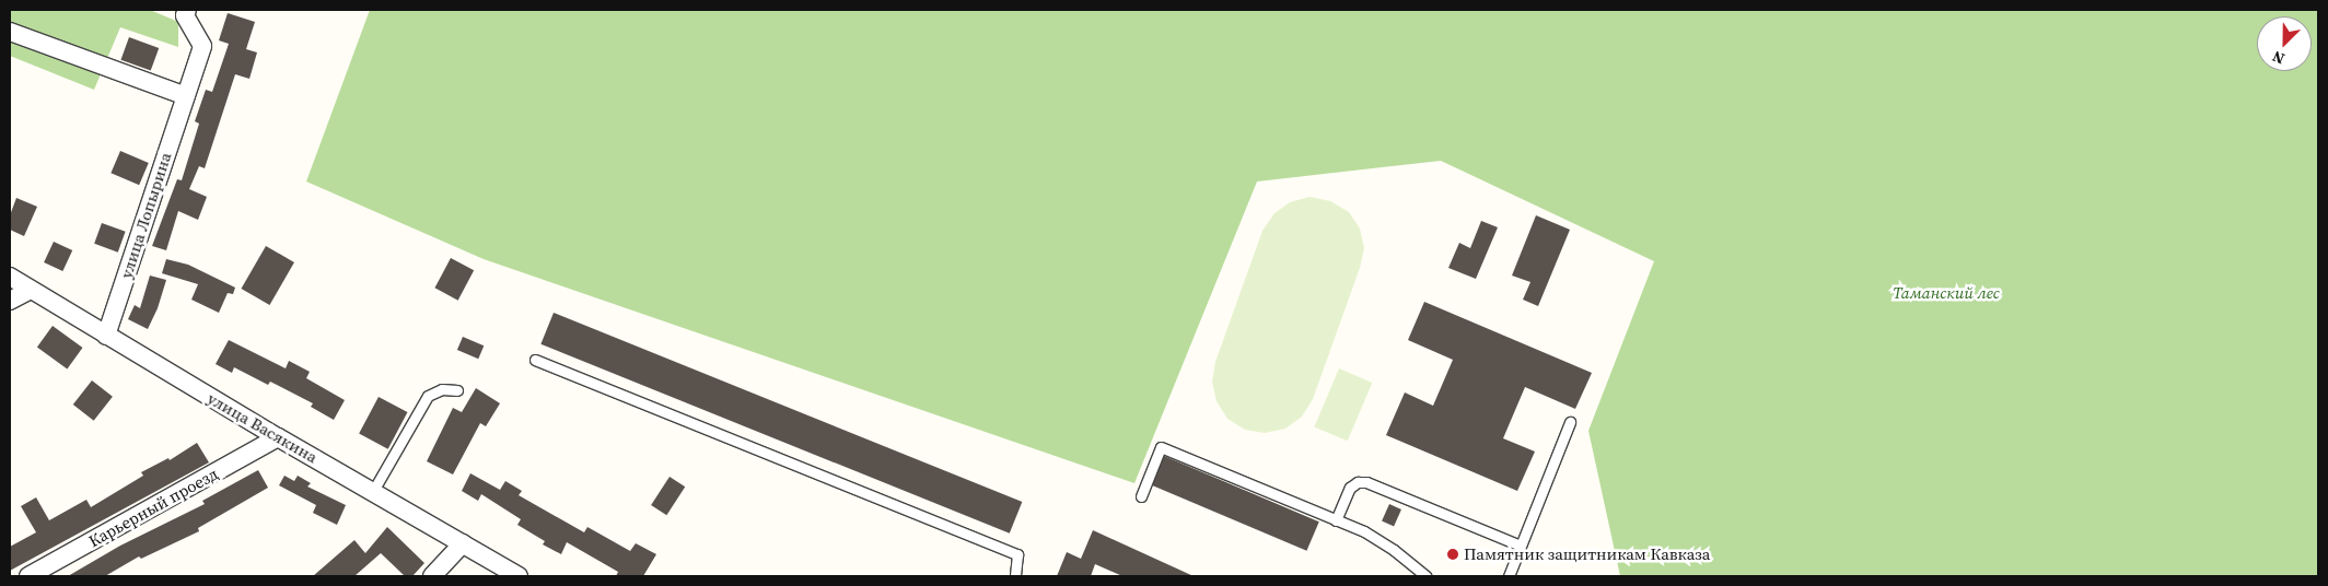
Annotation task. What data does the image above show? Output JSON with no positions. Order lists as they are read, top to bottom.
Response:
{
  "streets": {
    "street": ["улица Лопырина", "улица Васякина", "Карьерный проезд"]
  },
  "crossings": [
    ["улица Лопырина", "улица Васякина"],
    ["улица Васякина", "Карьерный проезд"]
  ],
  "parks": ["Таманский лес"],
  "places": ["Памятник защитникам Кавказа"],
  "north": "bottom left"
}
